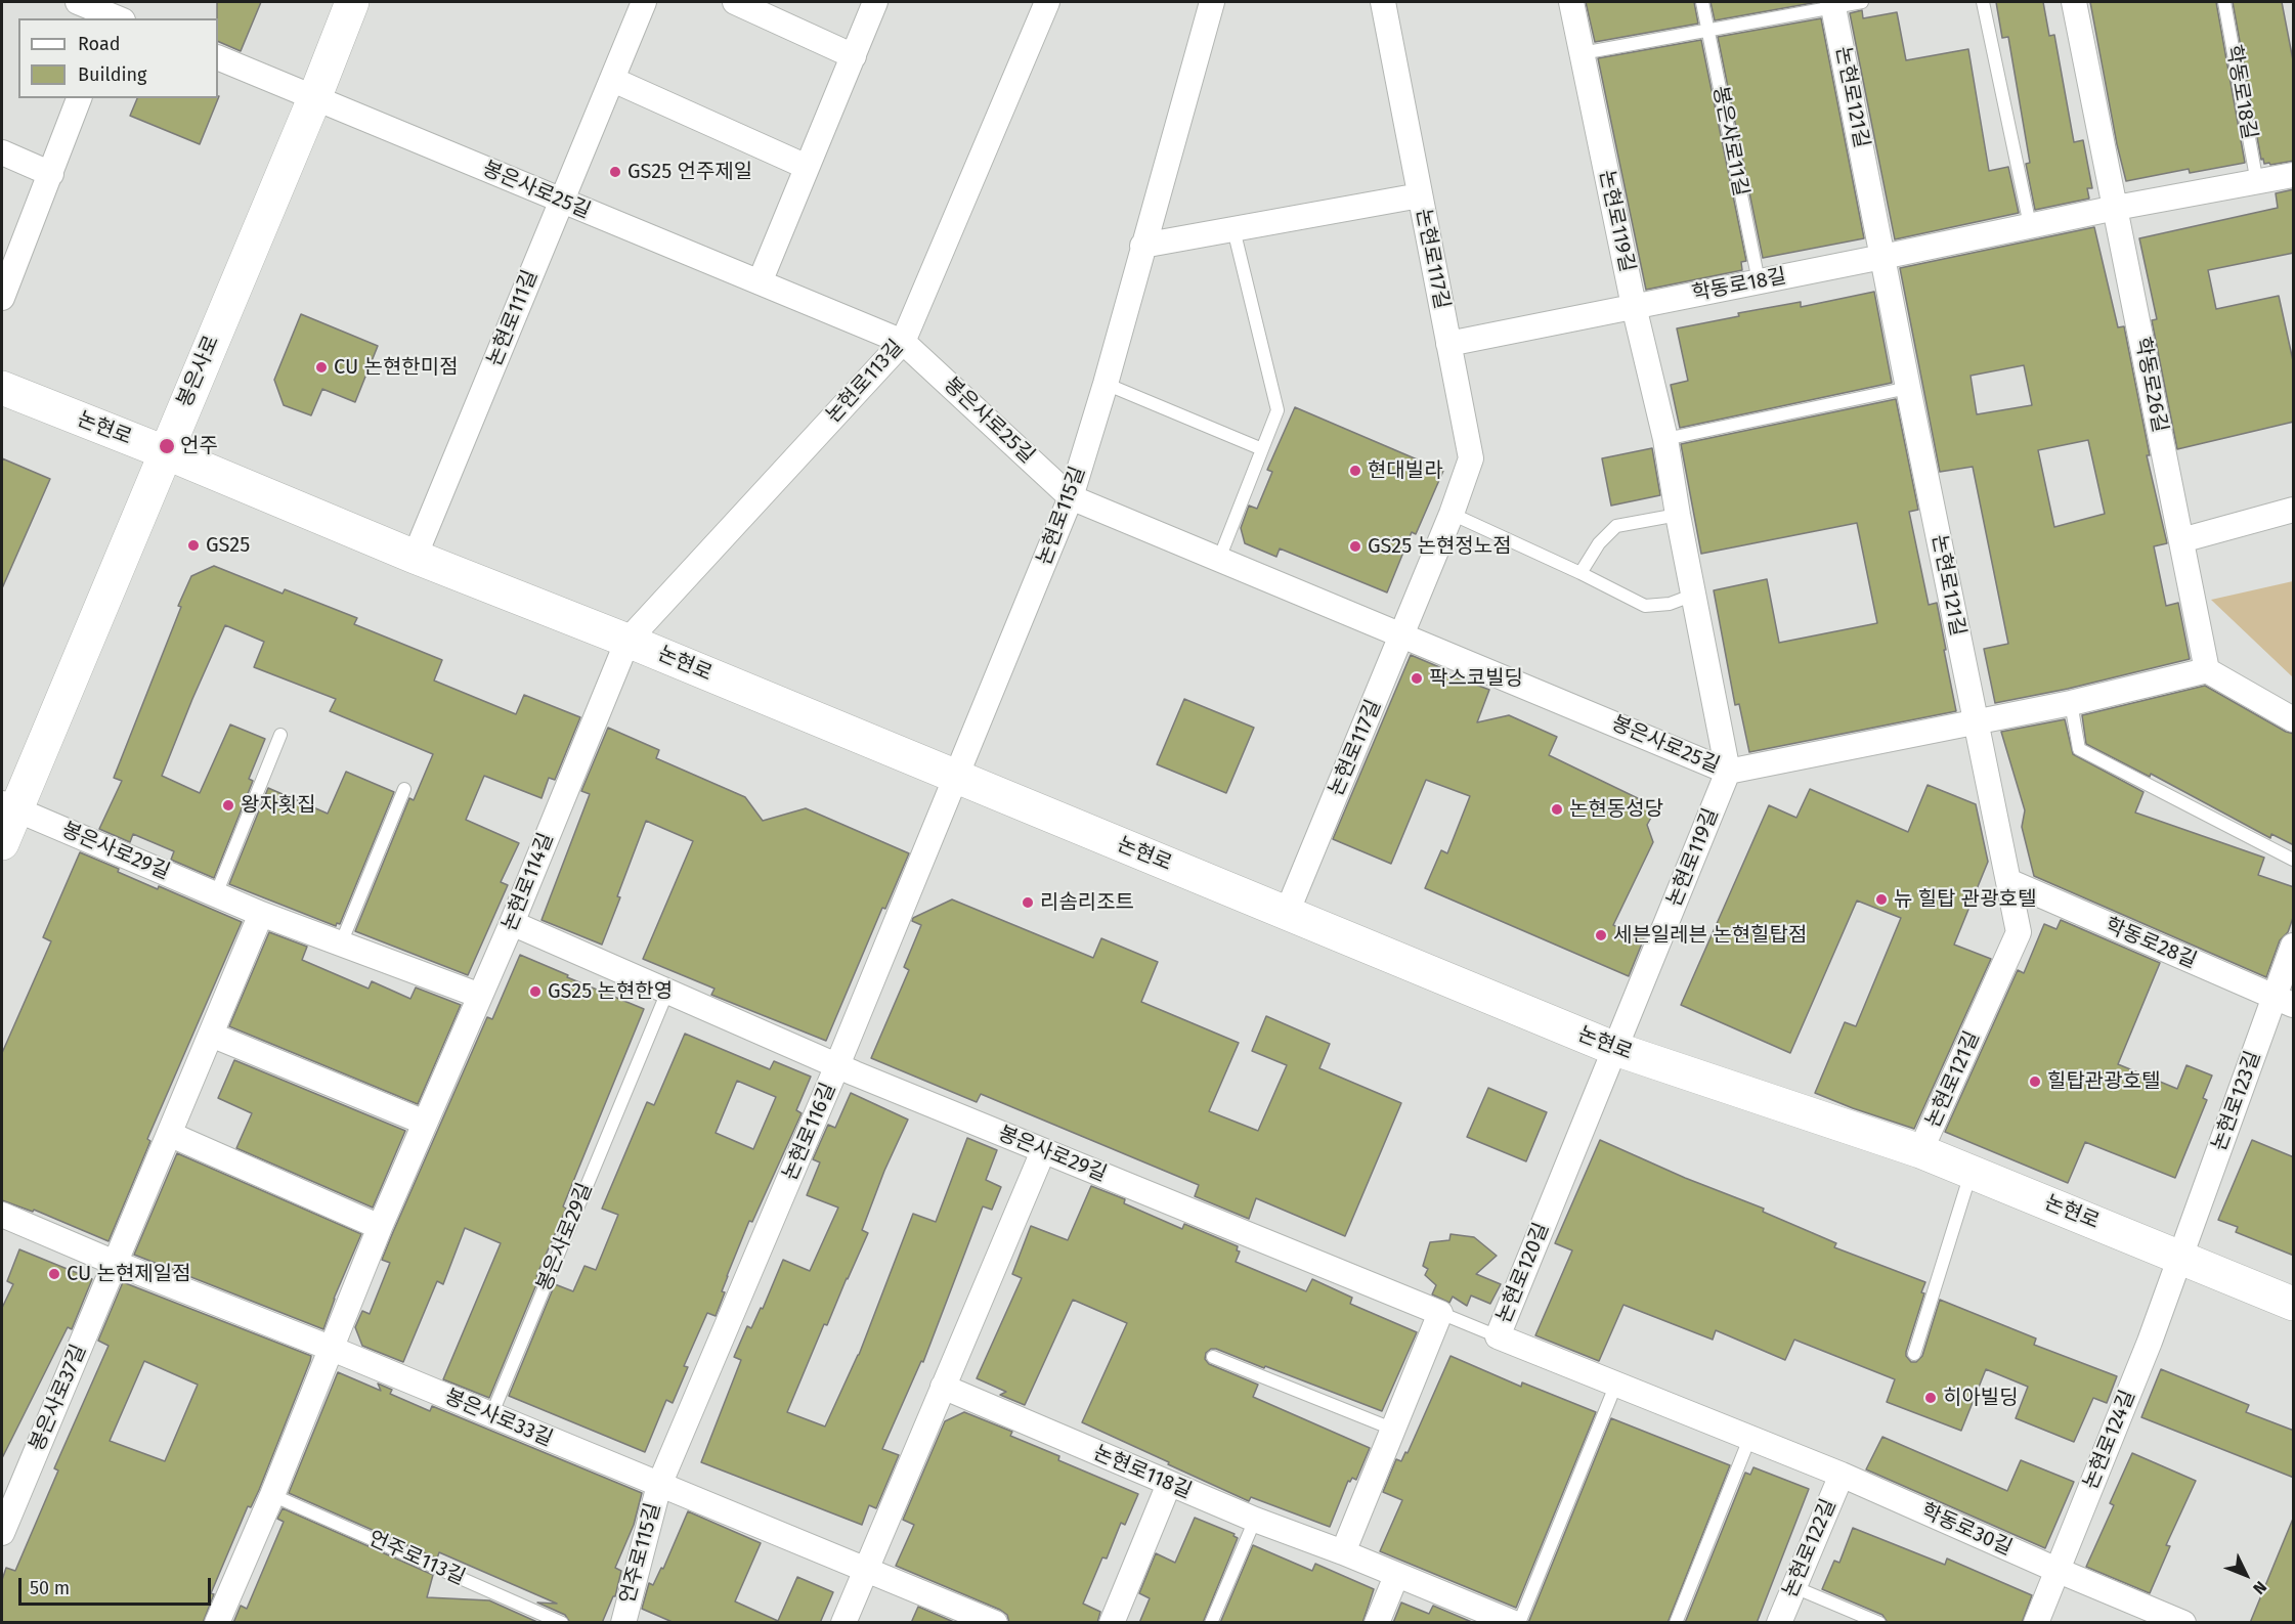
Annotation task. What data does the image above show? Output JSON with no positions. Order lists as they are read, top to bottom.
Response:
{
  "streets": {
    "main road": ["봉은사로", "논현로"],
    "street": [
      "학동로18길",
      "논현로121길",
      "봉은사로25길",
      "논현로119길",
      "논현로117길",
      "논현로111길",
      "논현로113길",
      "학동로26길",
      "논현로115길",
      "봉은사로29길",
      "논현로114길",
      "학동로28길",
      "논현로123길",
      "논현로116길",
      "논현로120길",
      "봉은사로37길",
      "봉은사로33길",
      "논현로124길",
      "논현로118길",
      "학동로30길",
      "논현로122길",
      "언주로115길"
    ],
    "lane": ["봉은사로11길", "언주로113길"]
  },
  "crossings": [
    ["학동로18길", "논현로121길"],
    ["학동로18길", "봉은사로11길"],
    ["학동로18길", "논현로119길"],
    ["학동로18길", "논현로117길"],
    ["학동로18길", "학동로26길"],
    ["논현로121길", "봉은사로25길"],
    ["논현로121길", "논현로"],
    ["논현로121길", "학동로28길"],
    ["봉은사로25길", "논현로119길"],
    ["봉은사로25길", "논현로117길"],
    ["봉은사로25길", "논현로111길"],
    ["봉은사로25길", "봉은사로"],
    ["봉은사로25길", "논현로113길"],
    ["봉은사로25길", "학동로26길"],
    ["봉은사로25길", "논현로115길"],
    ["논현로119길", "논현로"],
    ["논현로119길", "논현로120길"],
    ["논현로117길", "논현로"],
    ["논현로111길", "논현로"],
    ["봉은사로", "논현로"],
    ["봉은사로", "봉은사로29길"],
    ["논현로113길", "논현로"],
    ["논현로113길", "논현로114길"],
    ["논현로", "논현로115길"],
    ["논현로", "논현로114길"],
    ["논현로", "논현로123길"],
    ["논현로", "논현로116길"],
    ["논현로", "논현로120길"],
    ["논현로", "논현로124길"],
    ["논현로115길", "논현로116길"],
    ["봉은사로29길", "논현로114길"],
    ["봉은사로29길", "논현로116길"],
    ["봉은사로29길", "논현로120길"],
    ["봉은사로29길", "봉은사로33길"],
    ["논현로114길", "봉은사로33길"],
    ["학동로28길", "논현로123길"],
    ["논현로123길", "논현로124길"],
    ["논현로116길", "봉은사로33길"],
    ["논현로116길", "언주로115길"],
    ["논현로120길", "학동로30길"],
    ["봉은사로37길", "봉은사로33길"],
    ["봉은사로33길", "언주로115길"],
    ["논현로124길", "학동로30길"],
    ["학동로30길", "논현로122길"]
  ],
  "places": [
    "GS25 언주제일",
    "CU 논현한미점",
    "언주",
    "현대빌라",
    "GS25",
    "GS25 논현정노점",
    "팍스코빌딩",
    "왕자횟집",
    "논현동성당",
    "뉴 힐탑 관광호텔",
    "리솜리조트",
    "세븐일레븐 논현힐탑점",
    "GS25 논현한영",
    "힐탑관광호텔",
    "CU 논현제일점",
    "히아빌딩"
  ],
  "legend": ["Road", "Building"],
  "scale_bar": "50 m",
  "north": "bottom right"
}
